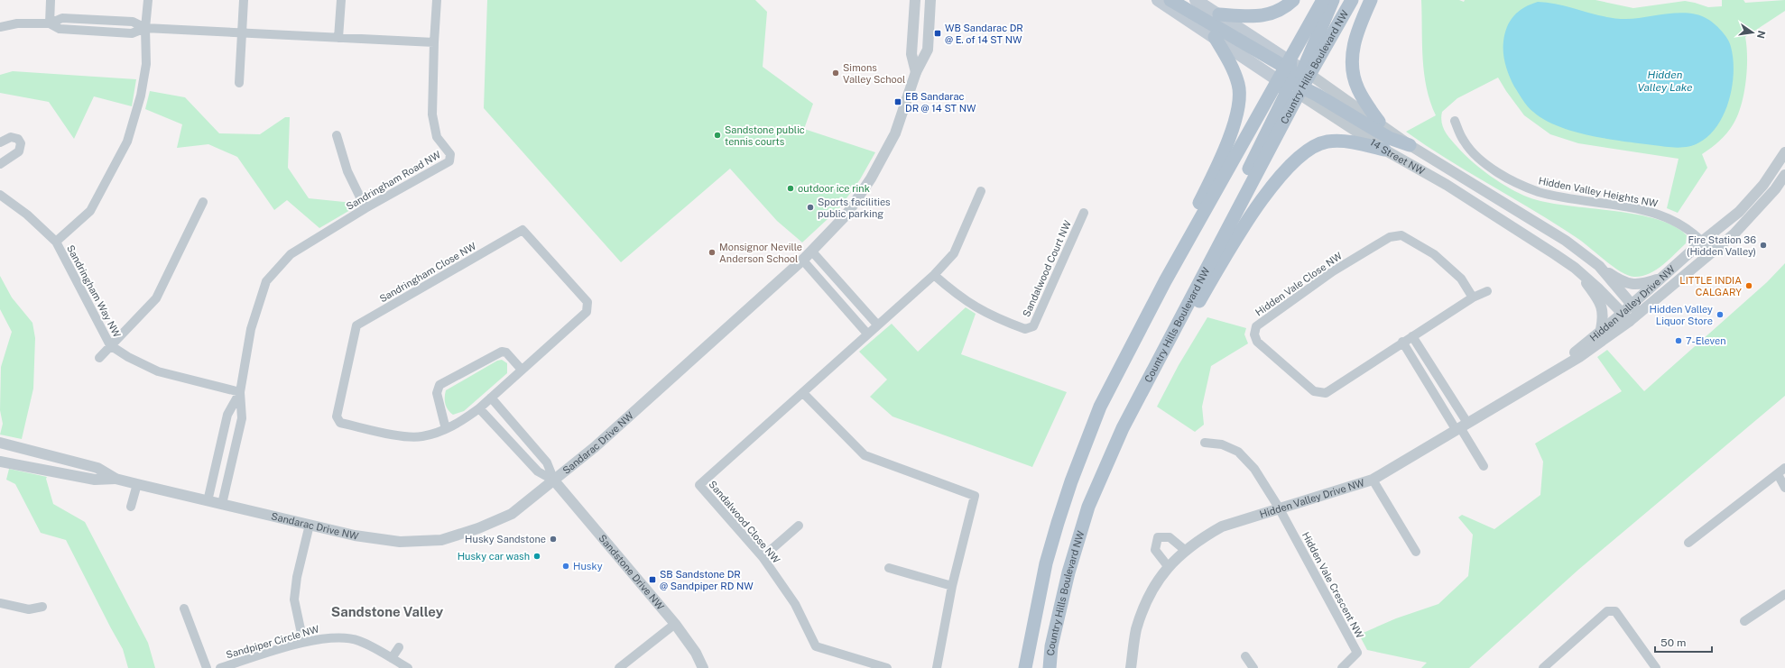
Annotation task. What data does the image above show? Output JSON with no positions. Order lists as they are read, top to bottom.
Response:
{
  "streets": {
    "main road": ["Country Hills Boulevard NW", "14 Street NW"],
    "street": [
      "Sandringham Road NW",
      "Hidden Valley Heights NW",
      "Sandalwood Court NW",
      "Sandringham Close NW",
      "Hidden Vale Close NW",
      "Sandringham Way NW",
      "Hidden Valley Drive NW",
      "Sandarac Drive NW",
      "Sandalwood Close NW",
      "Sandstone Drive NW",
      "Hidden Vale Crescent NW",
      "Sandpiper Circle NW"
    ]
  },
  "crossings": [
    ["Country Hills Boulevard NW", "14 Street NW"],
    ["14 Street NW", "Hidden Valley Drive NW"],
    ["Sandringham Road NW", "Sandringham Way NW"],
    ["Sandringham Road NW", "Sandarac Drive NW"],
    ["Hidden Valley Heights NW", "Hidden Valley Drive NW"],
    ["Sandalwood Court NW", "Sandalwood Close NW"],
    ["Hidden Valley Drive NW", "Hidden Vale Crescent NW"],
    ["Sandarac Drive NW", "Sandstone Drive NW"]
  ],
  "districts": ["Sandstone Valley"],
  "water": ["Hidden Valley Lake"],
  "places": {
    "transit": ["WB Sandarac DR @ E. of 14 ST NW", "EB Sandarac DR @ 14 ST NW", "SB Sandstone DR @ Sandpiper RD NW"],
    "other": [
      "Simons Valley School",
      "Sandstone public tennis courts",
      "outdoor ice rink",
      "Sports facilities public parking",
      "Fire Station 36 (Hidden Valley)",
      "Monsignor Neville Anderson School",
      "LITTLE INDIA CALGARY",
      "Hidden Valley Liquor Store",
      "7-Eleven",
      "Husky Sandstone",
      "Husky car wash",
      "Husky"
    ]
  },
  "scale_bar": "50 m",
  "north": "right"
}
